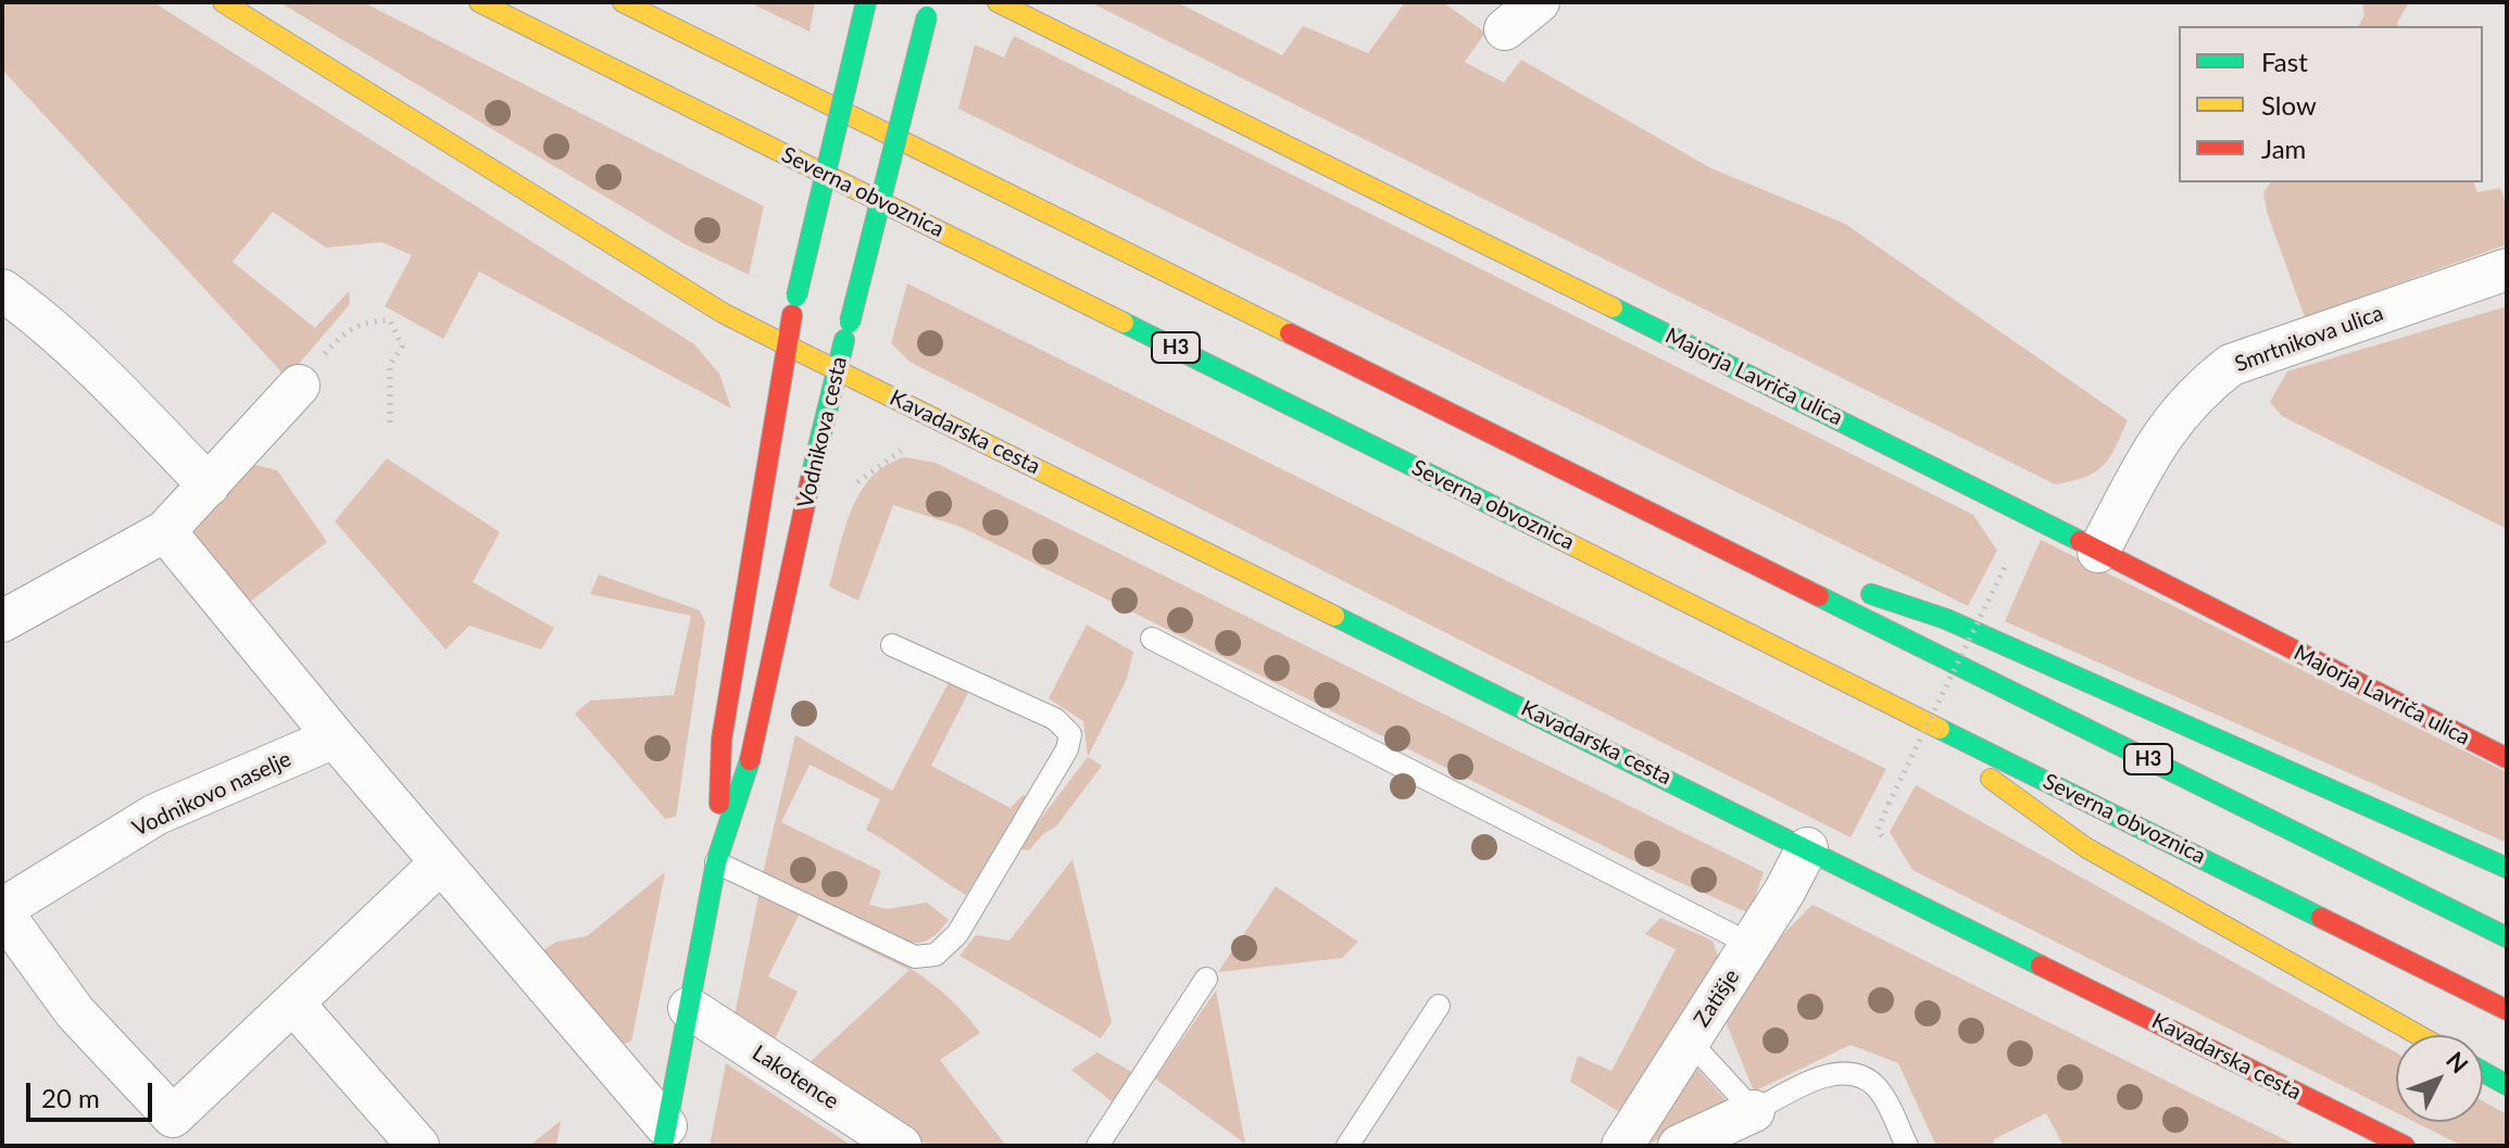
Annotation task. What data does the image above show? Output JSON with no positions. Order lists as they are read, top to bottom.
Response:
{
  "streets": {
    "main road": [
      "Severna obvoznica",
      "H3",
      "Majorja Lavriča ulica",
      "Vodnikova cesta",
      "Kavadarska cesta"
    ],
    "street": [
      "Smrtnikova ulica",
      "Vodnikovo naselje",
      "Zatišje",
      "Lakotence"
    ]
  },
  "crossings": [
    ["Smrtnikova ulica", "Majorja Lavriča ulica"],
    ["Vodnikova cesta", "Kavadarska cesta"],
    ["Vodnikova cesta", "Lakotence"],
    ["Kavadarska cesta", "Zatišje"]
  ],
  "legend": ["Fast", "Slow", "Jam"],
  "scale_bar": "20 m",
  "north": "top right"
}
